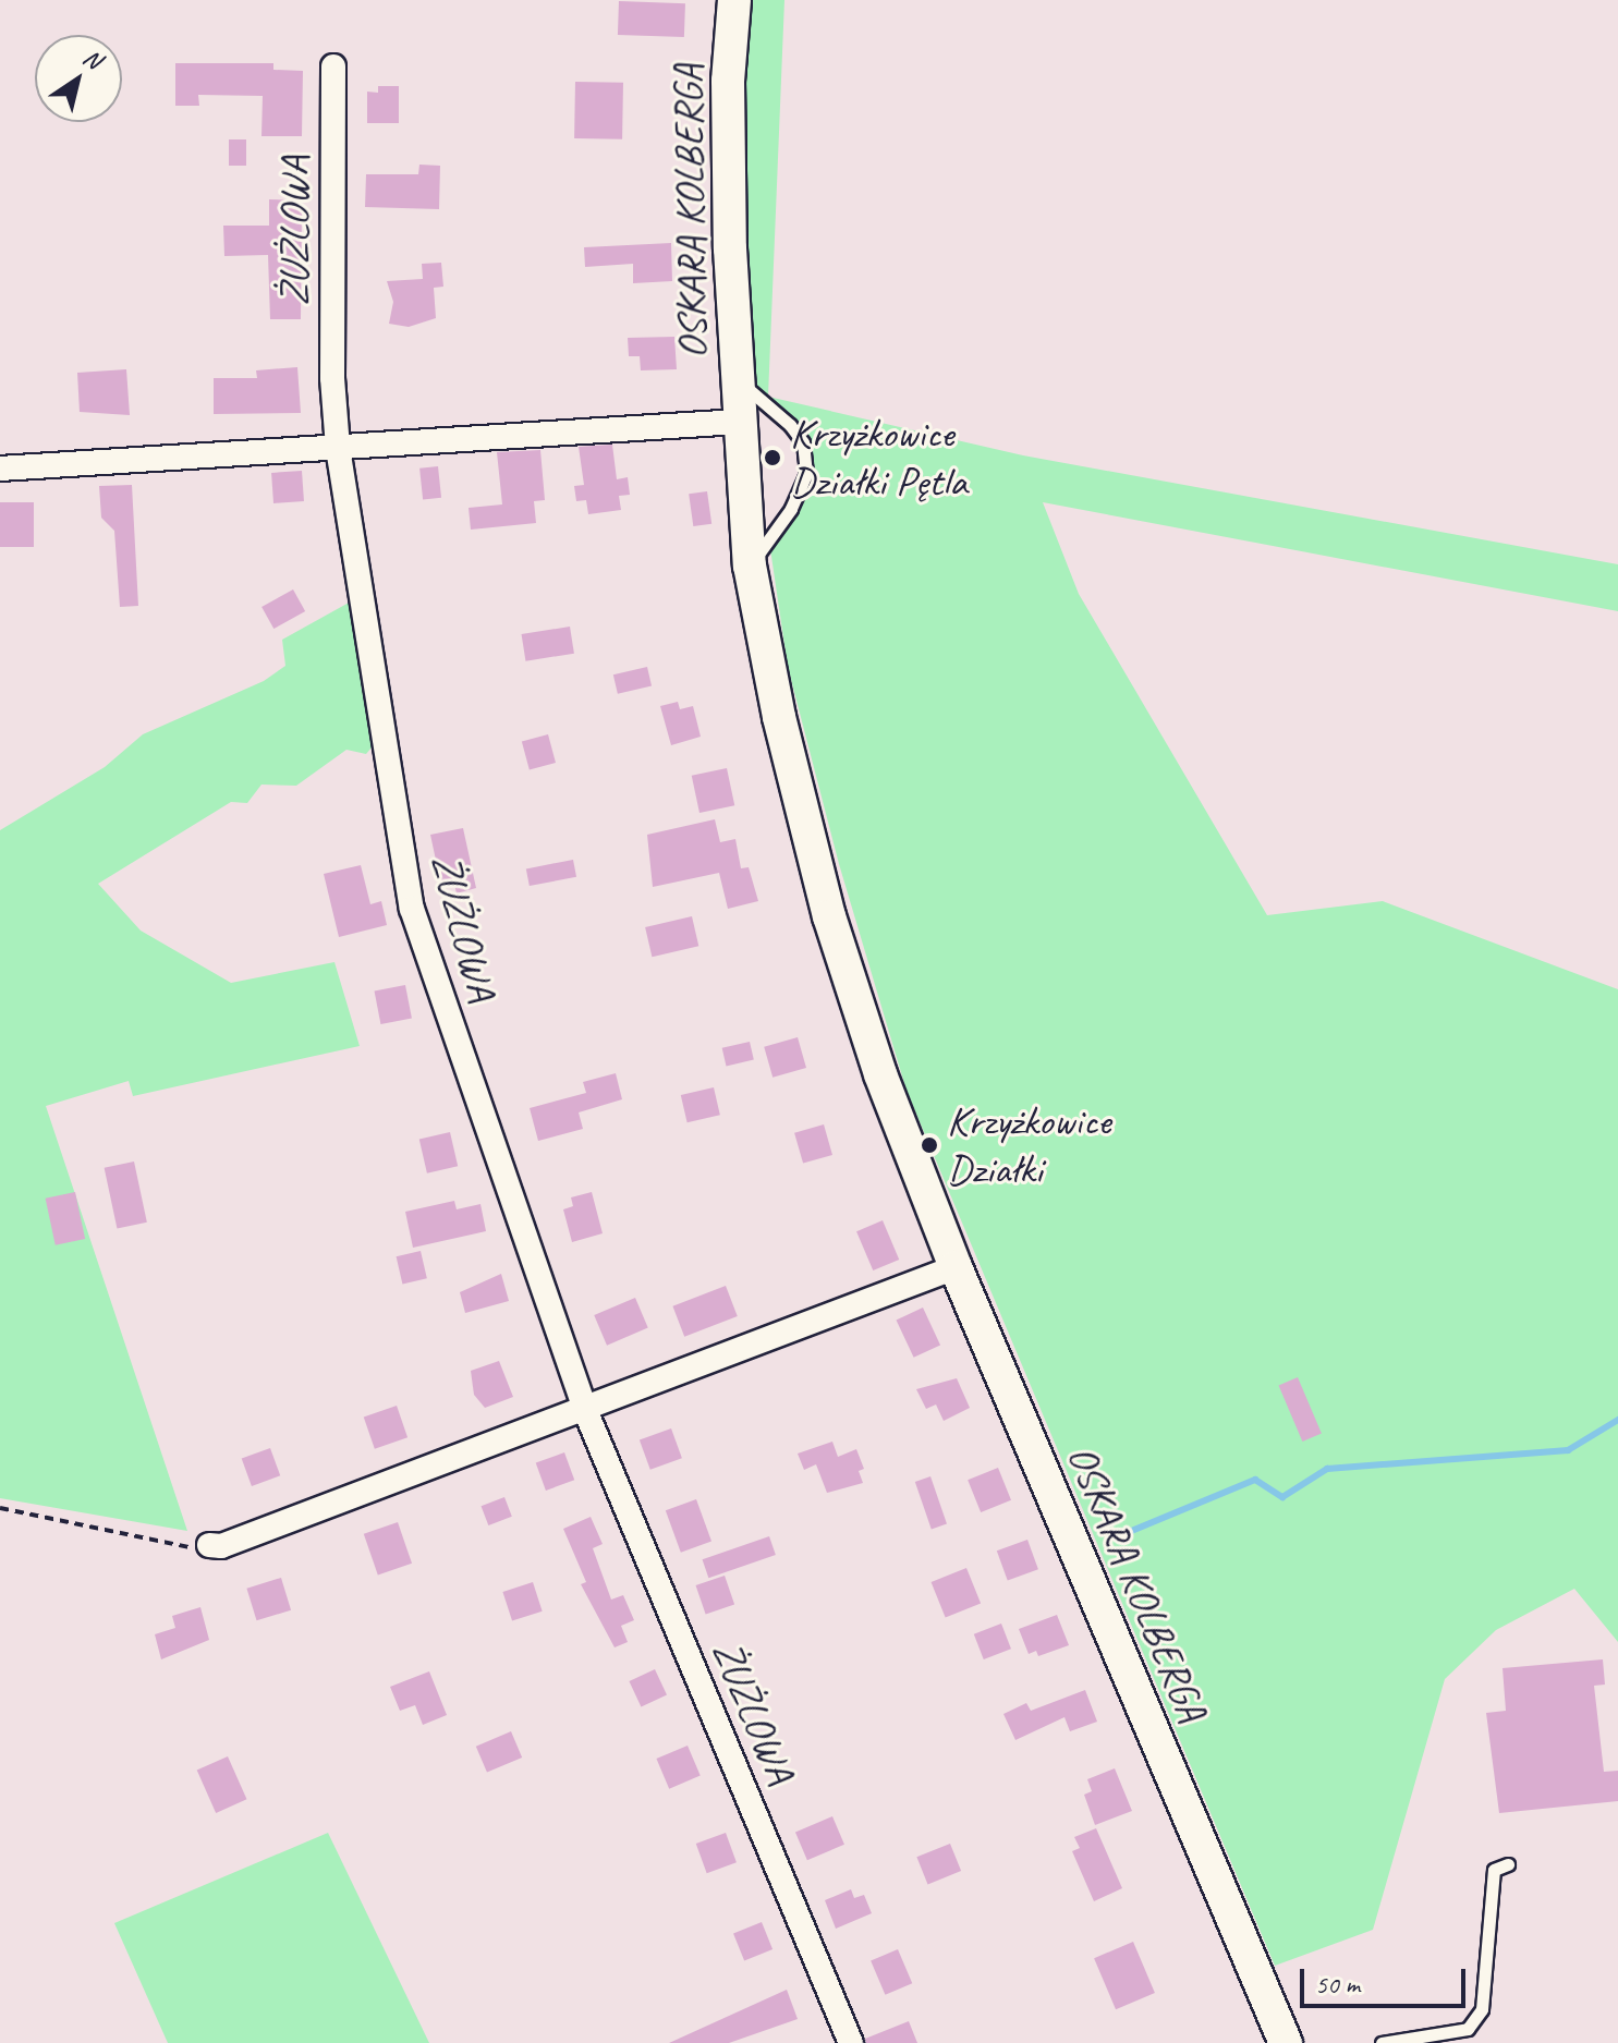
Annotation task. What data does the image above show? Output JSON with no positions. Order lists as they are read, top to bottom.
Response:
{
  "streets": {
    "main road": ["OSKARA KOLBERGA"],
    "street": ["ŻUŻLOWA"]
  },
  "places": ["Krzyżkowice Działki Pętla", "Krzyżkowice Działki"],
  "scale_bar": "50 m",
  "north": "top right"
}
